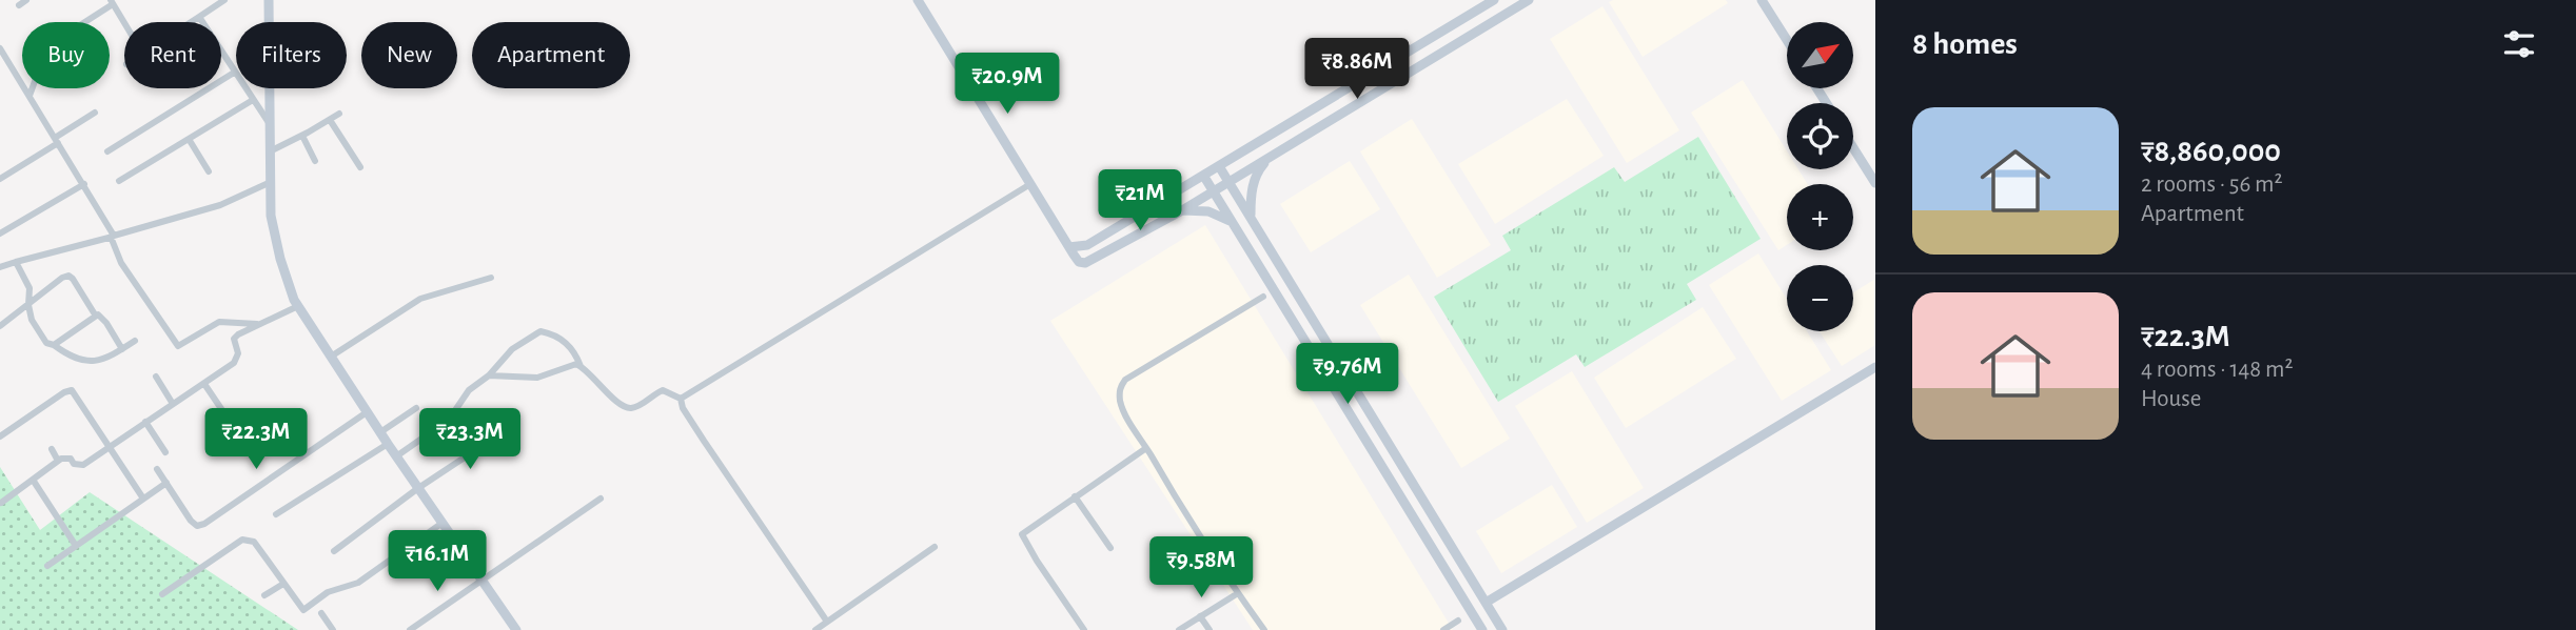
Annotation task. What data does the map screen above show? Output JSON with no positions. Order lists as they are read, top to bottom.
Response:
{
  "north": "top right",
  "page": {
    "heading": "8 homes",
    "map_buttons": ["+", "−"],
    "chip": [
      "Buy",
      "Rent",
      "Filters",
      "New",
      "Apartment"
    ],
    "price": [
      "₹8.86M",
      "₹20.9M",
      "₹21M",
      "₹9.76M",
      "₹22.3M",
      "₹23.3M",
      "₹16.1M",
      "₹9.58M"
    ],
    "list": [
      {
        "name": "₹8,860,000",
        "note": "2 rooms · 56 m² · Apartment"
      },
      {
        "name": "₹22.3M",
        "note": "4 rooms · 148 m² · House"
      }
    ]
  }
}
